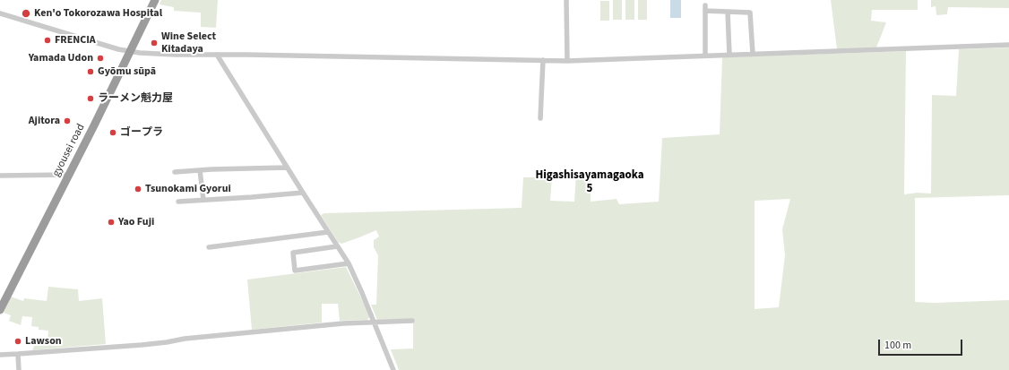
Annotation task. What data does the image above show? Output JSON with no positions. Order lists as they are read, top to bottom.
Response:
{
  "streets": {
    "highway": ["gyousei road"]
  },
  "districts": ["Higashisayamagaoka 5"],
  "places": [
    "Ken'o Tokorozawa Hospital",
    "FRENCIA",
    "Wine Select Kitadaya",
    "Yamada Udon",
    "Gyōmu sūpā",
    "ラーメン魁力屋",
    "Ajitora",
    "ゴープラ",
    "Tsunokami Gyorui",
    "Yao Fuji",
    "Lawson"
  ],
  "scale_bar": "100 m"
}
